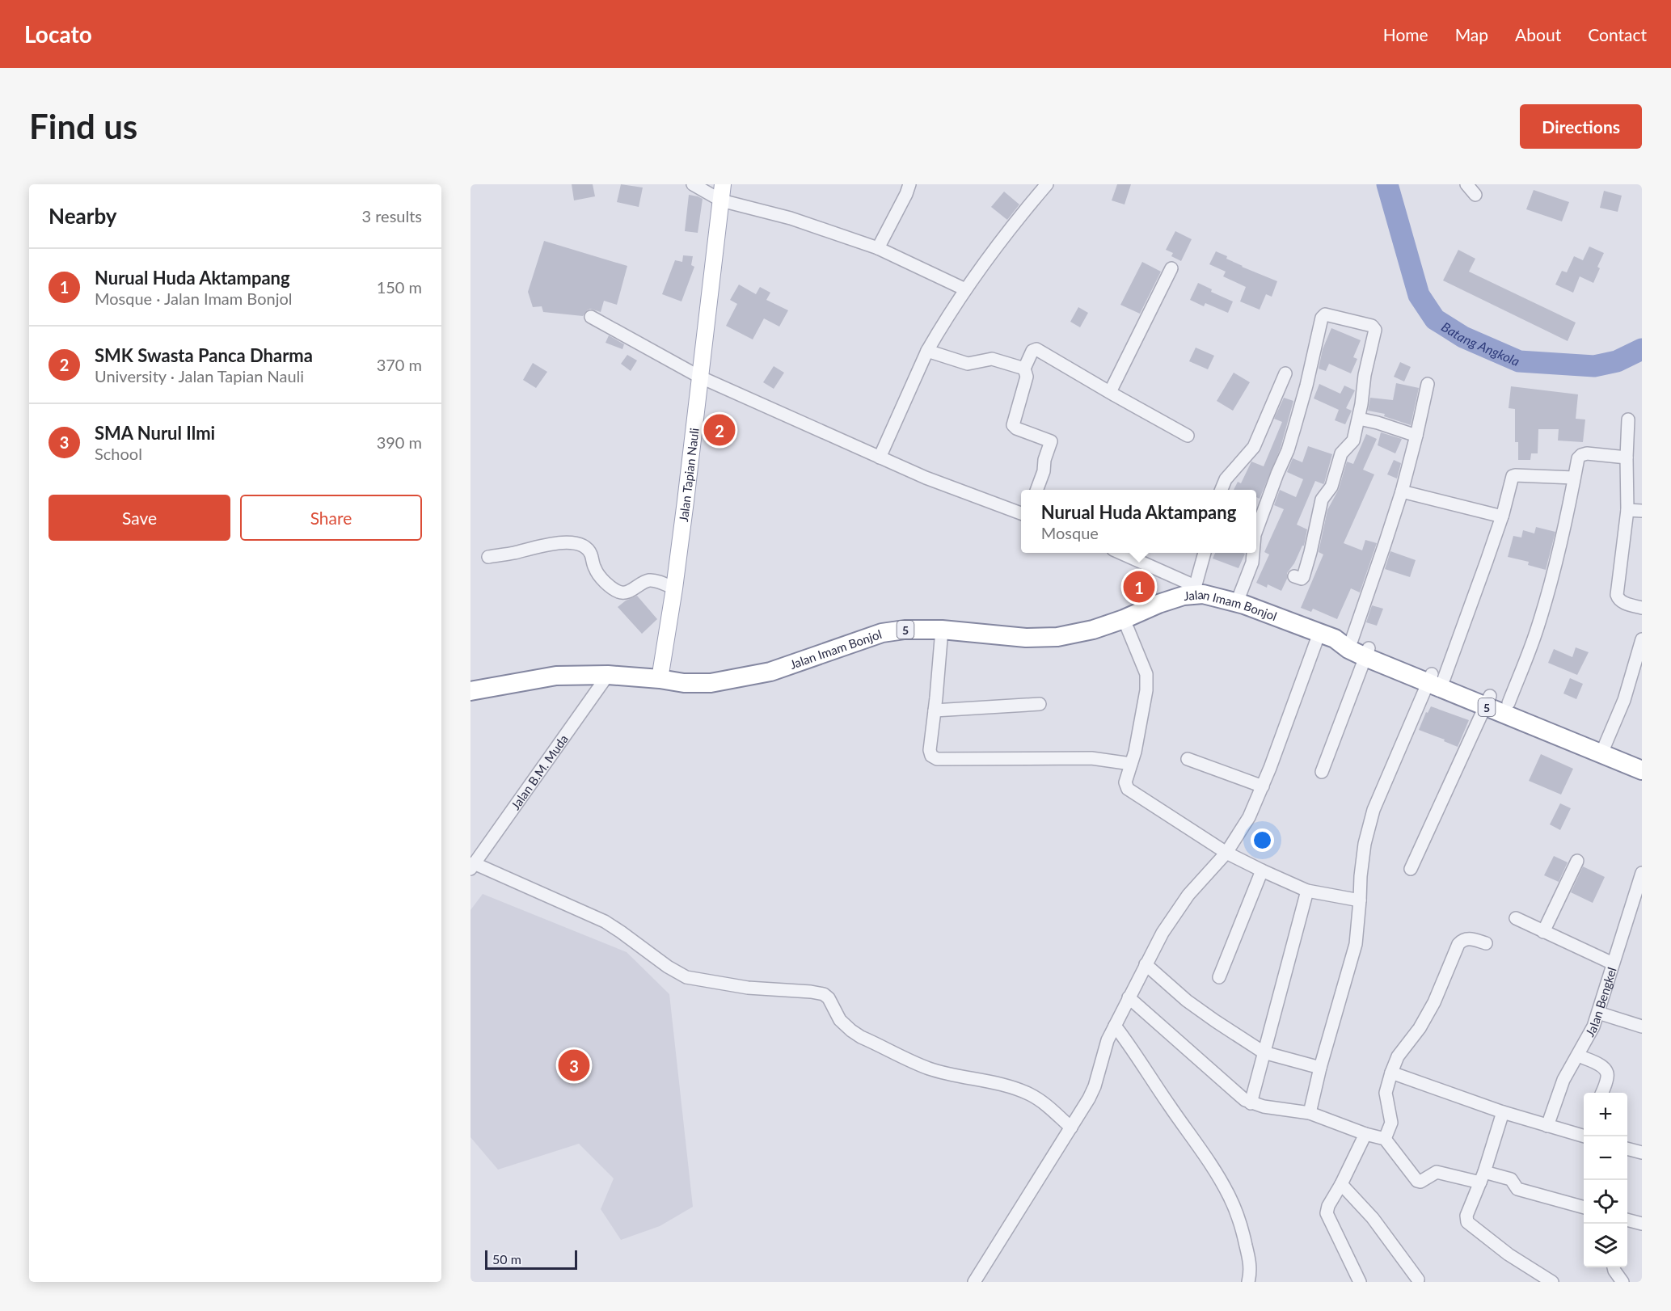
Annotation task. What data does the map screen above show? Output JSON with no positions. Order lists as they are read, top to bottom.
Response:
{
  "streets": {
    "highway": ["Jalan Imam Bonjol", "5"],
    "main road": ["Jalan Tapian Nauli"],
    "street": ["Jalan B.M. Muda", "Jalan Bengkel"]
  },
  "crossings": [
    ["Jalan Tapian Nauli", "Jalan Imam Bonjol"],
    ["Jalan Imam Bonjol", "Jalan B.M. Muda"]
  ],
  "water": ["Batang Angkola"],
  "scale_bar": "50 m",
  "page": {
    "header": "Locato",
    "nav": [
      "Home",
      "Map",
      "About",
      "Contact"
    ],
    "buttons": [
      "Directions",
      ["Save", "Share"]
    ],
    "title": "Find us",
    "heading": ["Nearby", "3 results"],
    "list": [
      {
        "mark": "1",
        "name": "Nurual Huda Aktampang",
        "note": "Mosque · Jalan Imam Bonjol",
        "value": "150 m"
      },
      {
        "mark": "2",
        "name": "SMK Swasta Panca Dharma",
        "note": "University · Jalan Tapian Nauli",
        "value": "370 m"
      },
      {
        "mark": "3",
        "name": "SMA Nurul Ilmi",
        "note": "School",
        "value": "390 m"
      }
    ],
    "pins": ["2", "1", "3"],
    "popup": ["Nurual Huda Aktampang", "Mosque"],
    "map_buttons": ["+", "−"],
    "scale": "50 m"
  }
}
